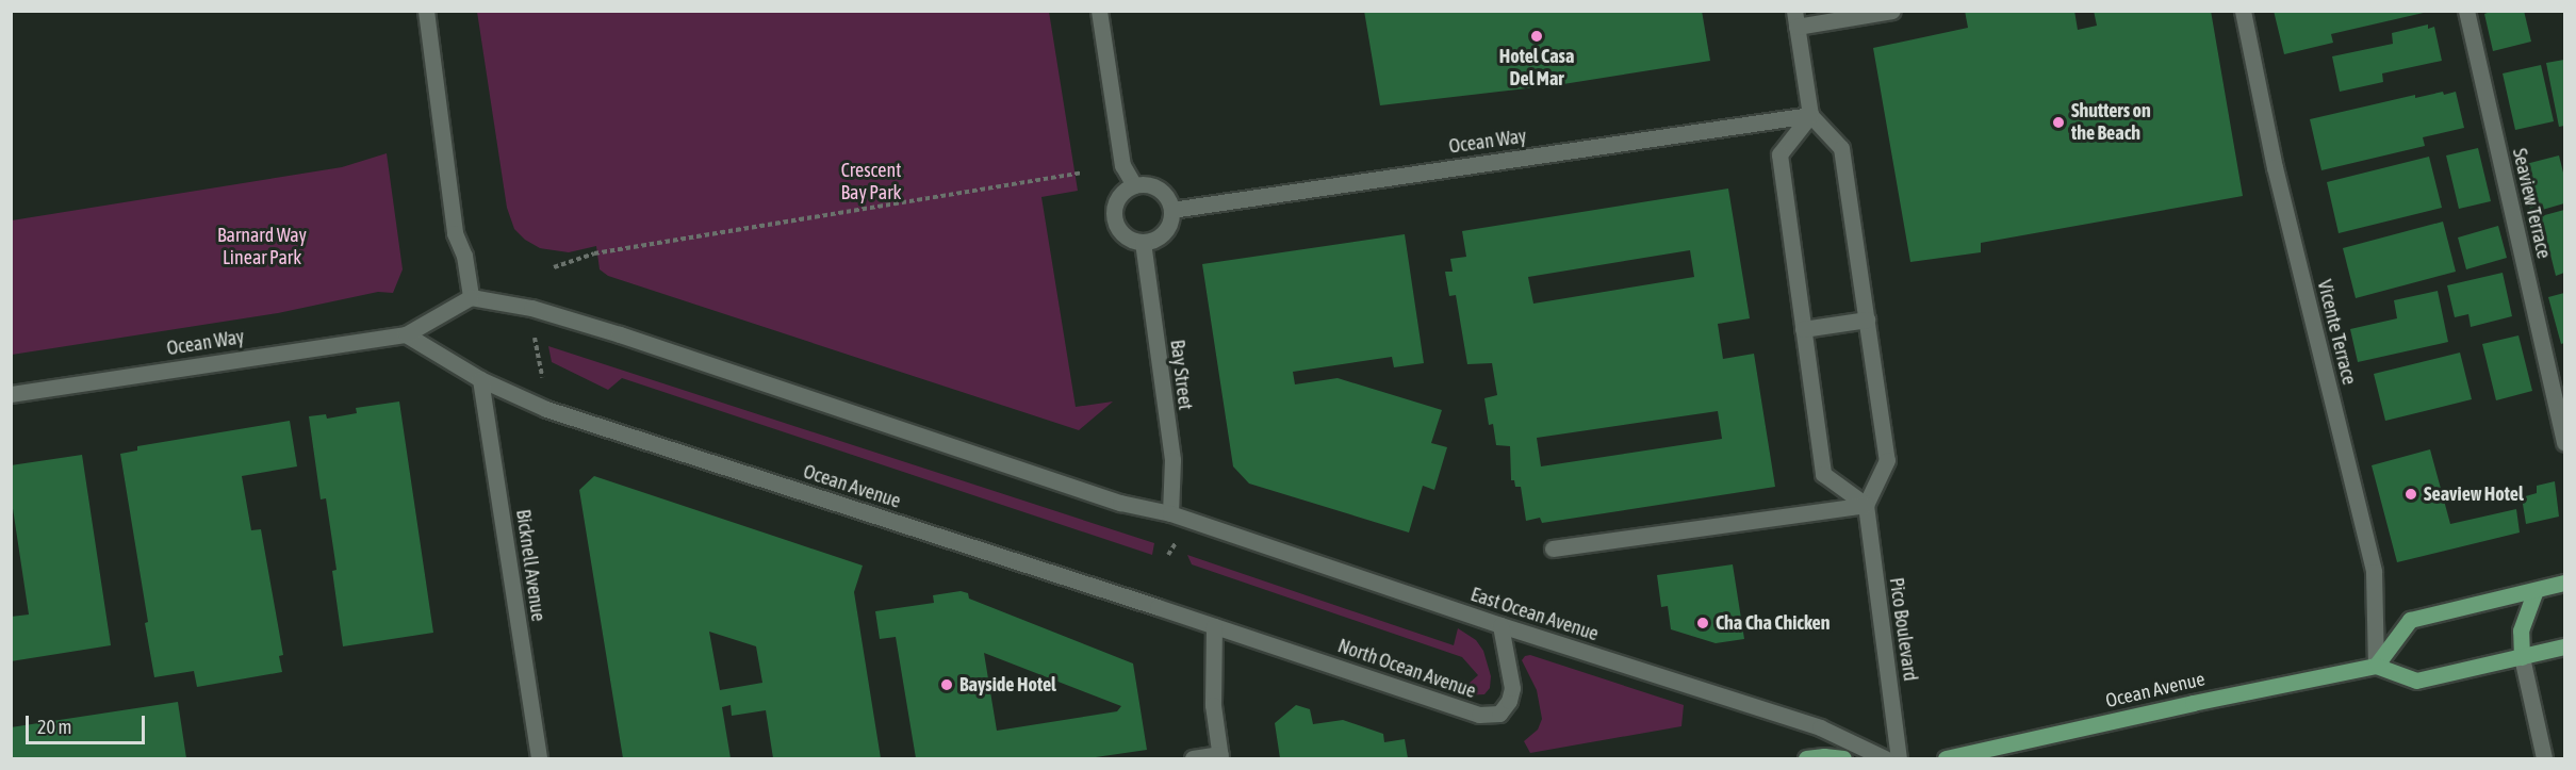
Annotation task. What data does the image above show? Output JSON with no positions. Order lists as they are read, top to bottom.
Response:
{
  "streets": {
    "main road": ["Ocean Avenue"],
    "street": [
      "Ocean Way",
      "Seaview Terrace",
      "Vicente Terrace",
      "Bay Street",
      "Bicknell Avenue",
      "East Ocean Avenue",
      "Pico Boulevard",
      "North Ocean Avenue"
    ]
  },
  "crossings": [
    ["Ocean Way", "Bay Street"],
    ["Vicente Terrace", "Ocean Avenue"],
    ["Bay Street", "East Ocean Avenue"],
    ["Ocean Avenue", "Bicknell Avenue"],
    ["Ocean Avenue", "North Ocean Avenue"],
    ["East Ocean Avenue", "North Ocean Avenue"]
  ],
  "parks": ["Crescent Bay Park", "Barnard Way Linear Park"],
  "places": [
    "Hotel Casa Del Mar",
    "Shutters on the Beach",
    "Seaview Hotel",
    "Cha Cha Chicken",
    "Bayside Hotel"
  ],
  "scale_bar": "20 m"
}
